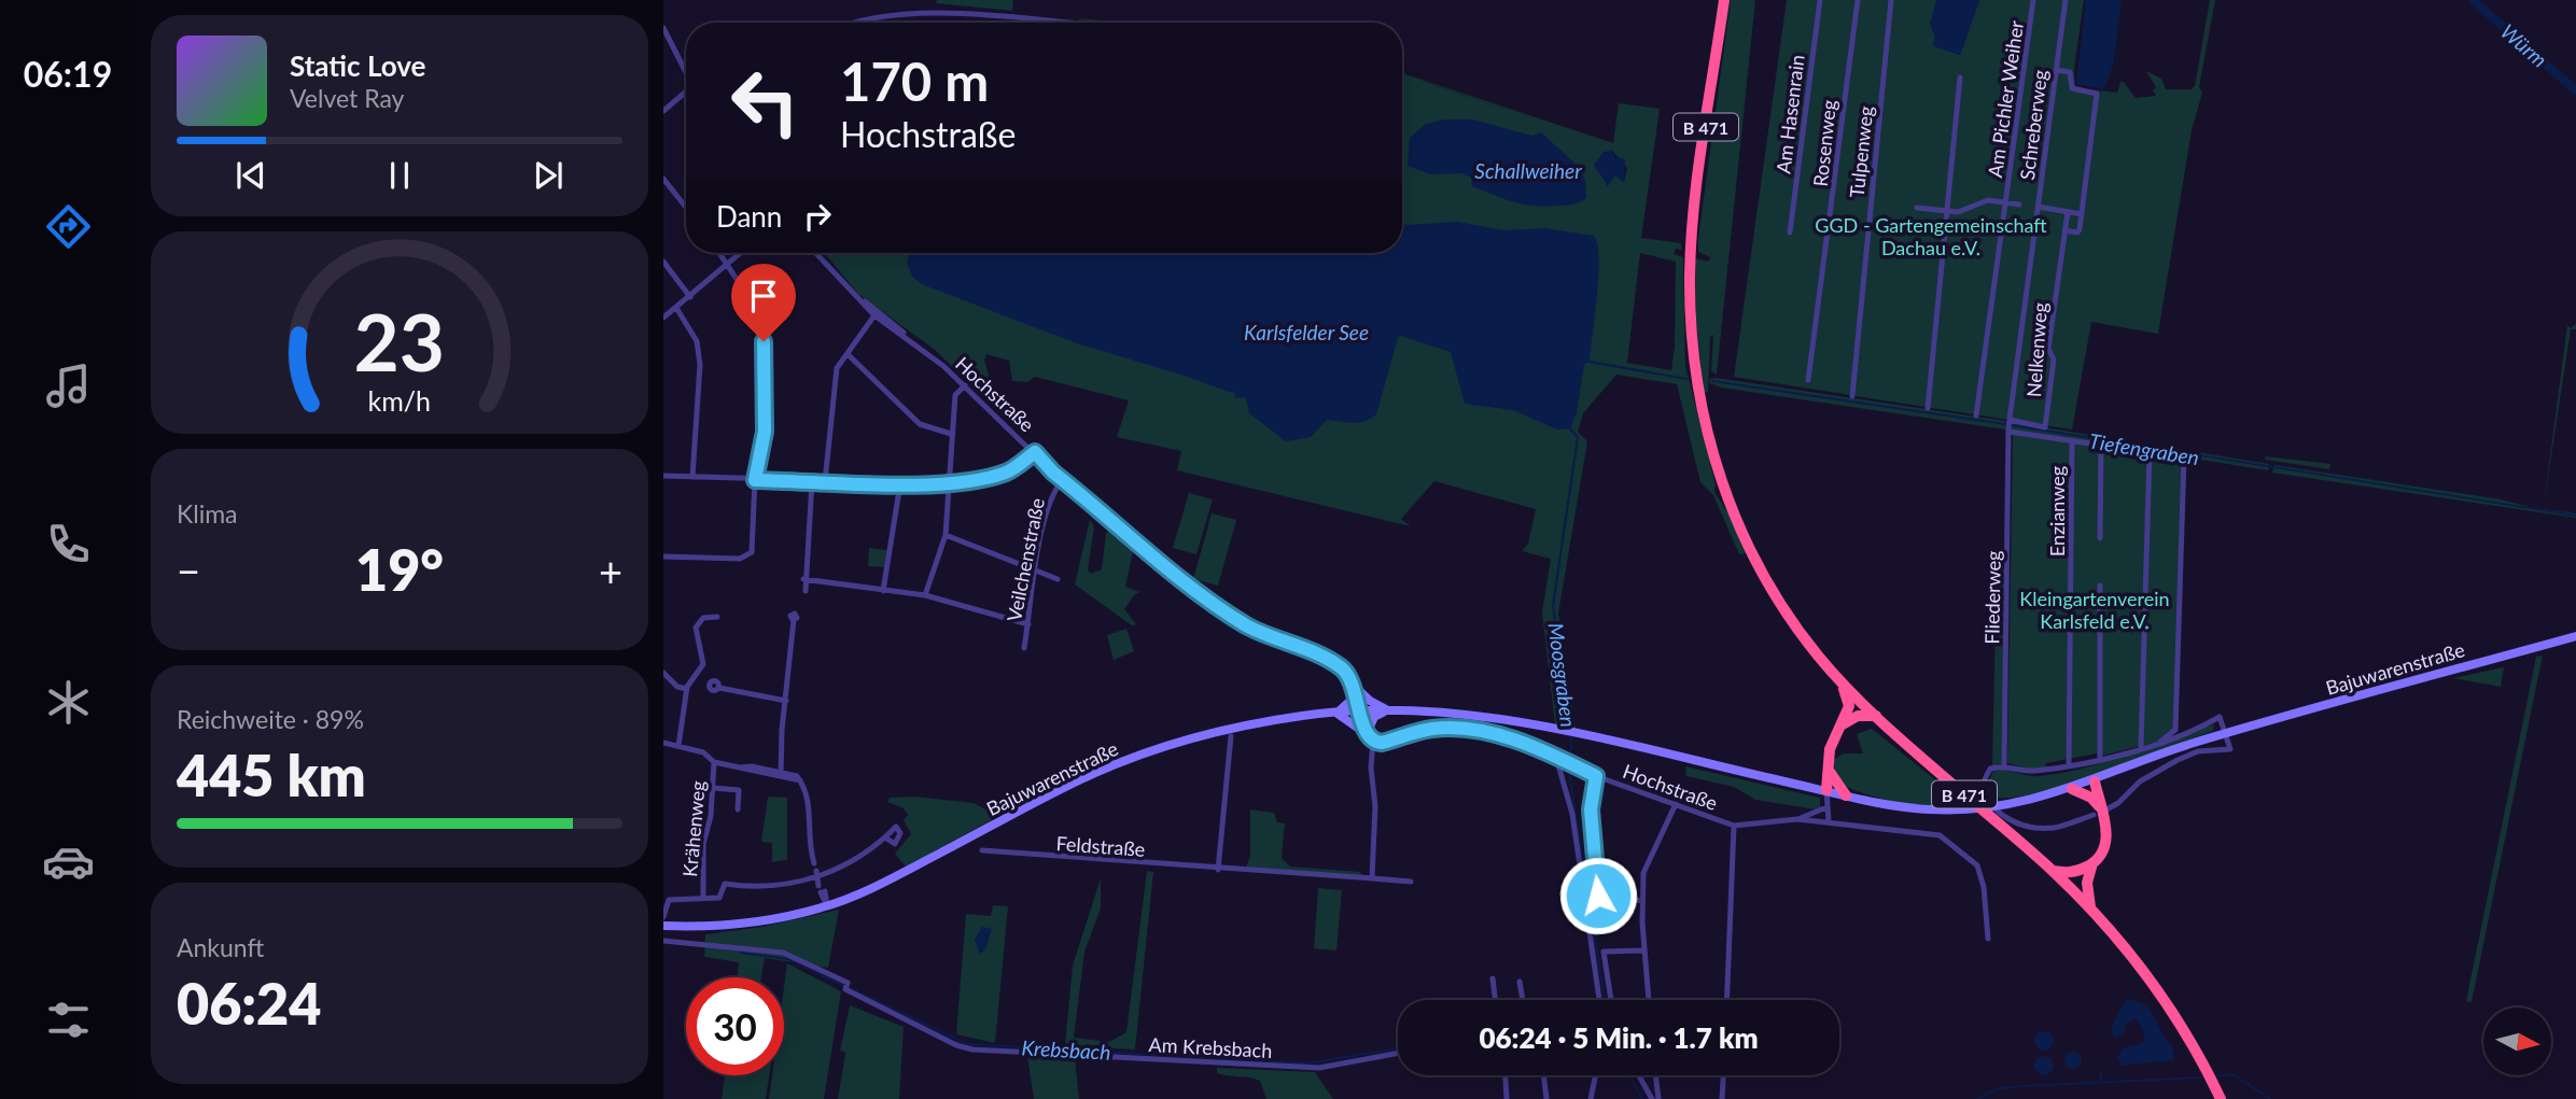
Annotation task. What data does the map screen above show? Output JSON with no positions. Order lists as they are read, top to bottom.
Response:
{
  "streets": {
    "highway": ["B 471"],
    "main road": ["Bajuwarenstraße"],
    "street": [
      "Am Pichler Weiher",
      "Am Hasenrain",
      "Schreberweg",
      "Rosenweg",
      "Tulpenweg",
      "Nelkenweg",
      "Hochstraße",
      "Enzianweg",
      "Veilchenstraße",
      "Fliederweg",
      "Krähenweg",
      "Feldstraße",
      "Am Krebsbach"
    ]
  },
  "crossings": [
    ["Schreberweg", "Nelkenweg"],
    ["Schreberweg", "Fliederweg"],
    ["Nelkenweg", "Fliederweg"],
    ["Hochstraße", "Veilchenstraße"]
  ],
  "water": [
    "Würm",
    "Schallweiher",
    "Karlsfelder See",
    "Tiefengraben",
    "Moosgraben",
    "Krebsbach"
  ],
  "parks": ["GGD - Gartengemeinschaft Dachau e.V.", "Kleingartenverein Karlsfeld e.V."],
  "north": "right",
  "page": {
    "tabs": "06:19",
    "turn": ["170 m", "Hochstraße"],
    "song": ["Static Love", "Velvet Ray"],
    "then": "Dann",
    "tile": [
      "Klima",
      ["Reichweite · 89%", "445 km"],
      ["Ankunft", "06:24"]
    ],
    "heat": ["−", "19°", "+"],
    "limit": "30",
    "trip": "06:24 · 5 Min. · 1.7 km",
    "gauge": ["23", "km/h"]
  }
}
